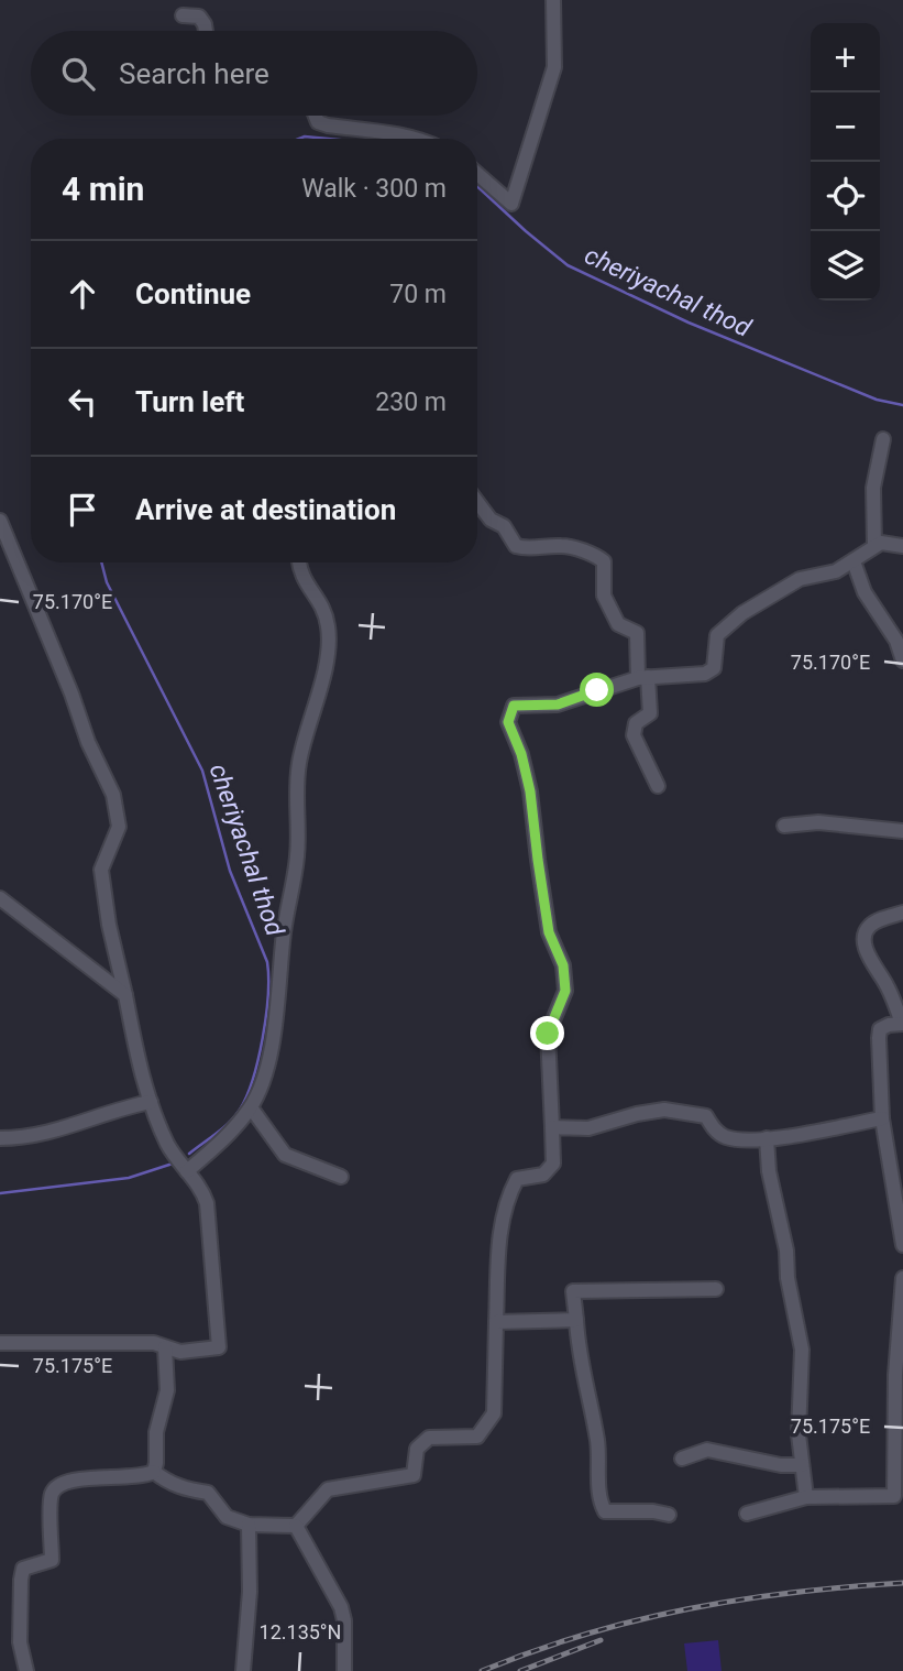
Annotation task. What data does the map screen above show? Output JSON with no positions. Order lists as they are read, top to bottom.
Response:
{
  "water": ["cheriyachal thod"],
  "page": {
    "map_buttons": ["+", "−"],
    "search": "Search here",
    "heading": ["4 min", "Walk · 300 m"],
    "list": [
      ["Continue", "70 m"],
      ["Turn left", "230 m"],
      "Arrive at destination"
    ]
  },
  "coordinates": ["75.170°E", "75.175°E", "12.135°N"]
}
